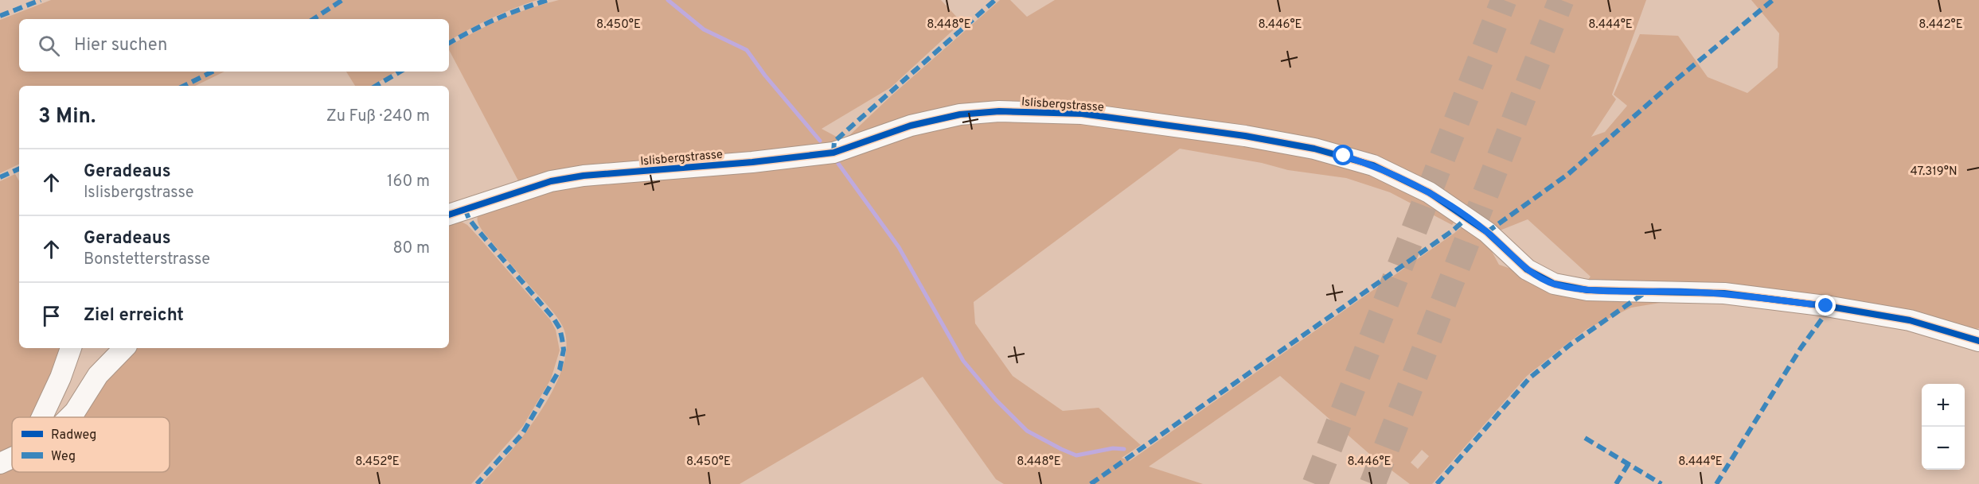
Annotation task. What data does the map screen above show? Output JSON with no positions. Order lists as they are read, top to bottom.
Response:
{
  "streets": {
    "street": ["Islisbergstrasse"]
  },
  "legend": ["Radweg", "Weg"],
  "page": {
    "search": "Hier suchen",
    "heading": ["3 Min.", "Zu Fuß · 240 m"],
    "list": [
      ["Geradeaus", "Islisbergstrasse", "160 m"],
      ["Geradeaus", "Bonstetterstrasse", "80 m"],
      "Ziel erreicht"
    ],
    "map_buttons": ["+", "−"]
  },
  "coordinates": [
    "8.450°E",
    "8.448°E",
    "8.446°E",
    "8.444°E",
    "8.442°E",
    "47.319°N",
    "8.452°E"
  ]
}
